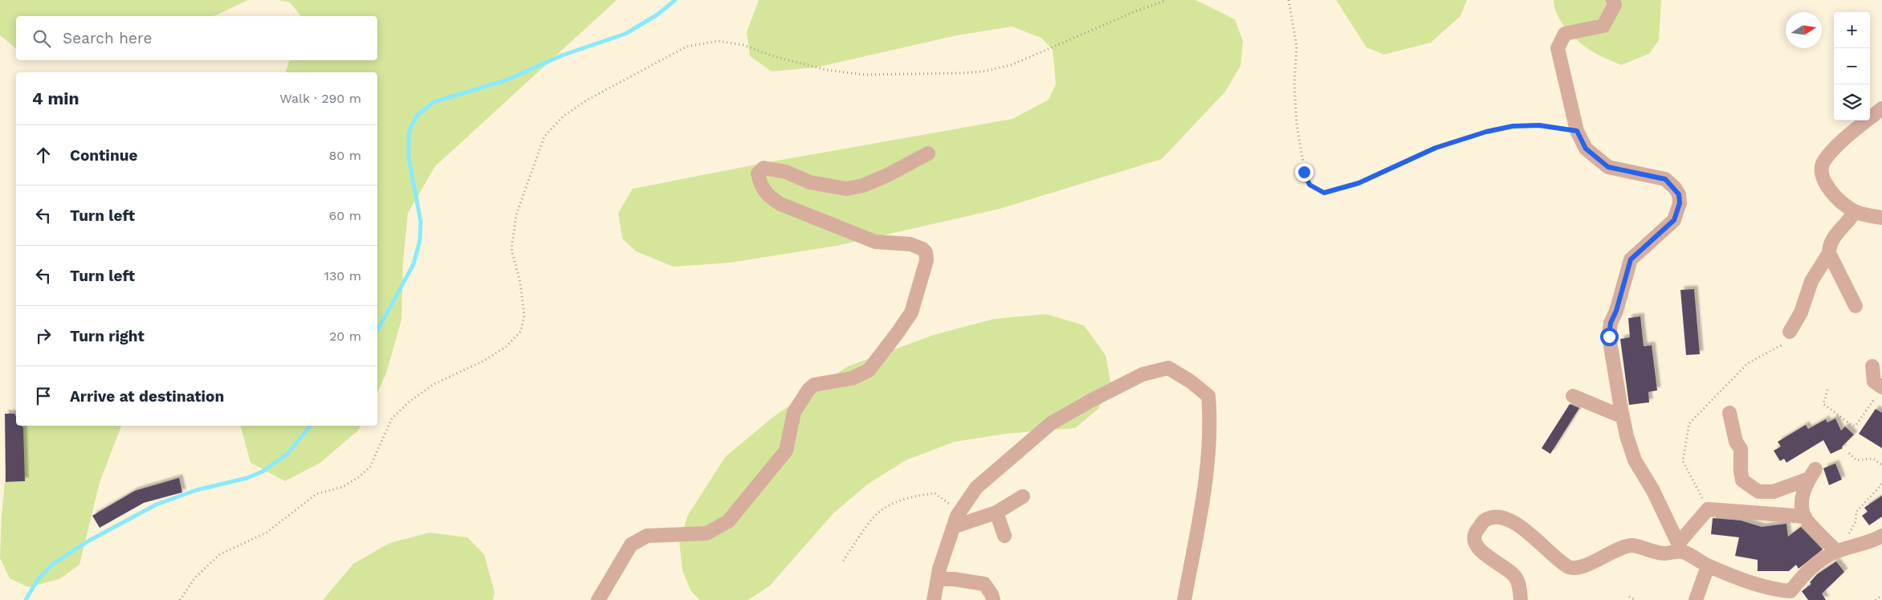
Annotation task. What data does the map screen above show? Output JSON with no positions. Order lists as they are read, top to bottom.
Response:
{
  "north": "right",
  "page": {
    "map_buttons": ["+", "−"],
    "search": "Search here",
    "heading": ["4 min", "Walk · 290 m"],
    "list": [
      ["Continue", "80 m"],
      ["Turn left", "60 m"],
      ["Turn left", "130 m"],
      ["Turn right", "20 m"],
      "Arrive at destination"
    ]
  }
}
